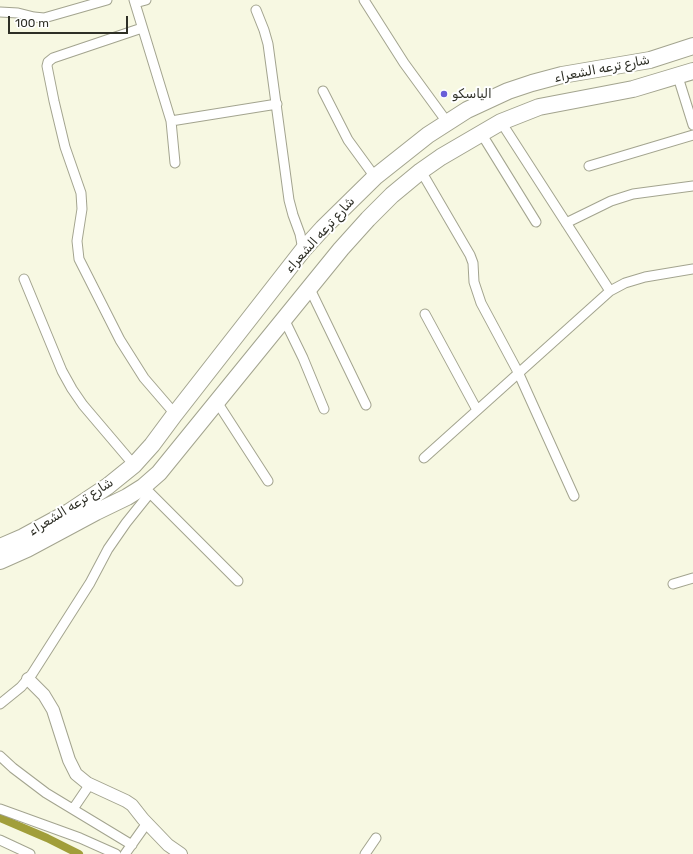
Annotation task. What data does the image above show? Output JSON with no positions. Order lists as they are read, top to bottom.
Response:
{
  "streets": {
    "highway": ["شارع ترعه الشعراء"]
  },
  "places": ["الياسكو"],
  "scale_bar": "100 m"
}
